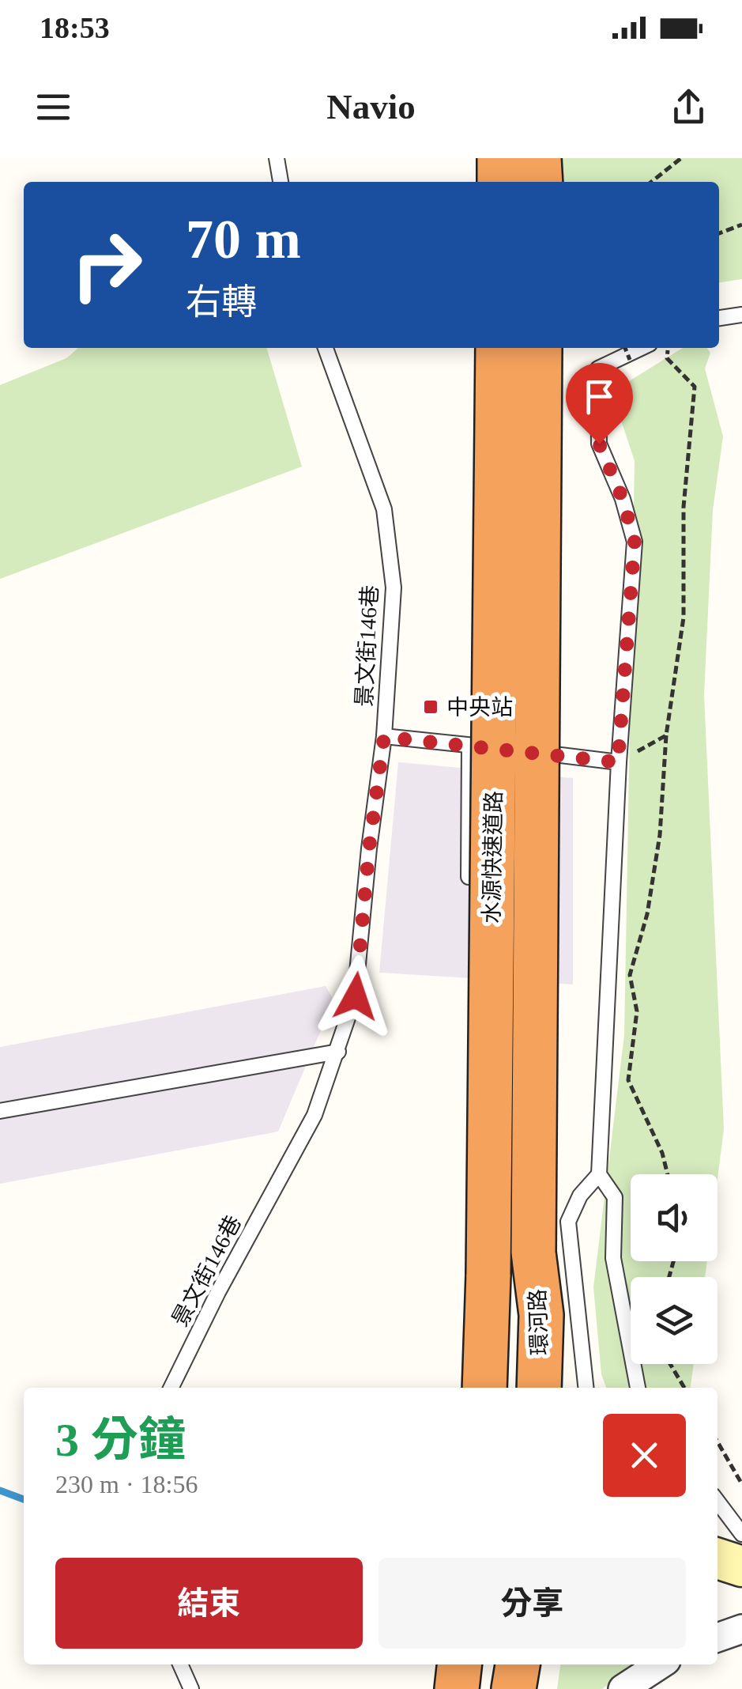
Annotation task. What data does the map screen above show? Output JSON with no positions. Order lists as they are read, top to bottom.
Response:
{
  "streets": {
    "highway": ["水源快速道路", "環河路"],
    "lane": ["景文街146巷"]
  },
  "crossings": [
    ["水源快速道路", "環河路"]
  ],
  "places": {
    "transit": ["中央站"]
  },
  "page": {
    "status": "18:53",
    "header": "Navio",
    "turn": ["70 m", "右轉"],
    "heading": ["3 分鐘", "230 m · 18:56"],
    "buttons": ["結束", "分享"]
  }
}
